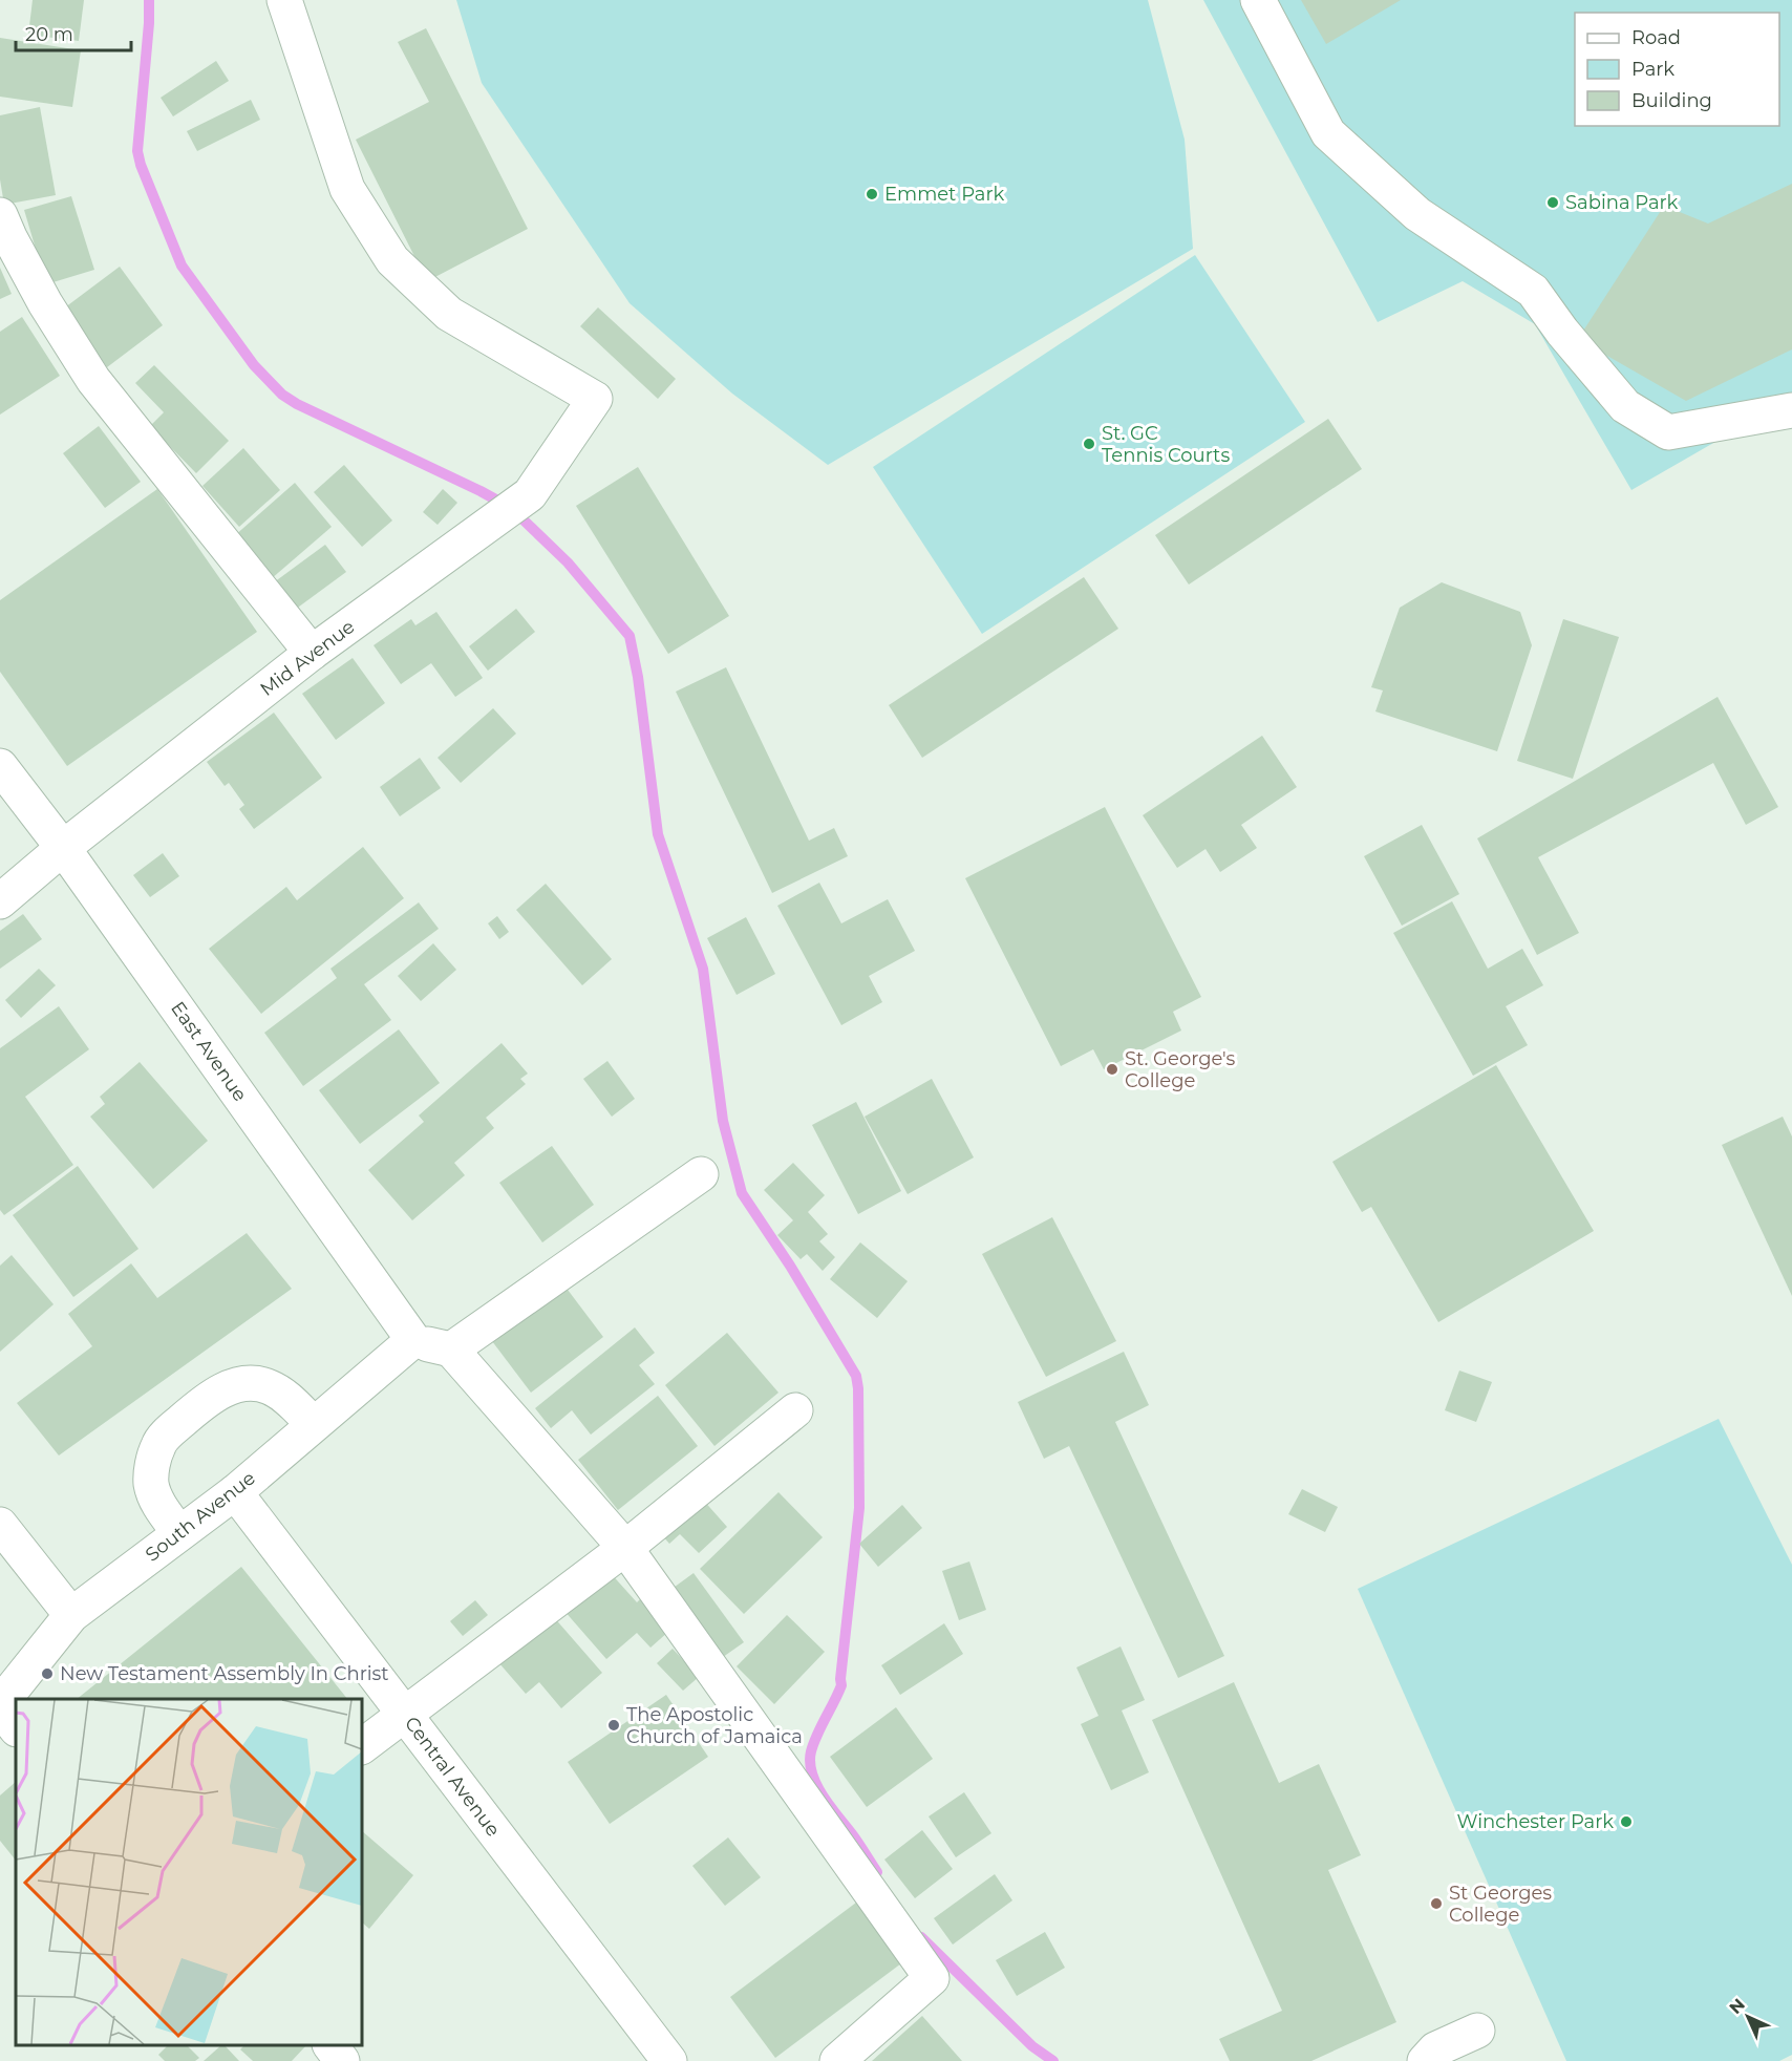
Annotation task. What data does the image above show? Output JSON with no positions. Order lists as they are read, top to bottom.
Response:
{
  "streets": {
    "street": [
      "Mid Avenue",
      "East Avenue",
      "South Avenue",
      "Central Avenue"
    ]
  },
  "crossings": [
    ["Mid Avenue", "East Avenue"],
    ["East Avenue", "South Avenue"],
    ["South Avenue", "Central Avenue"]
  ],
  "places": [
    "Emmet Park",
    "Sabina Park",
    "St. GC Tennis Courts",
    "St. George's College",
    "New Testament Assembly In Christ",
    "The Apostolic Church of Jamaica",
    "Winchester Park",
    "St Georges College"
  ],
  "legend": ["Road", "Park", "Building"],
  "scale_bar": "20 m",
  "north": "top left"
}
